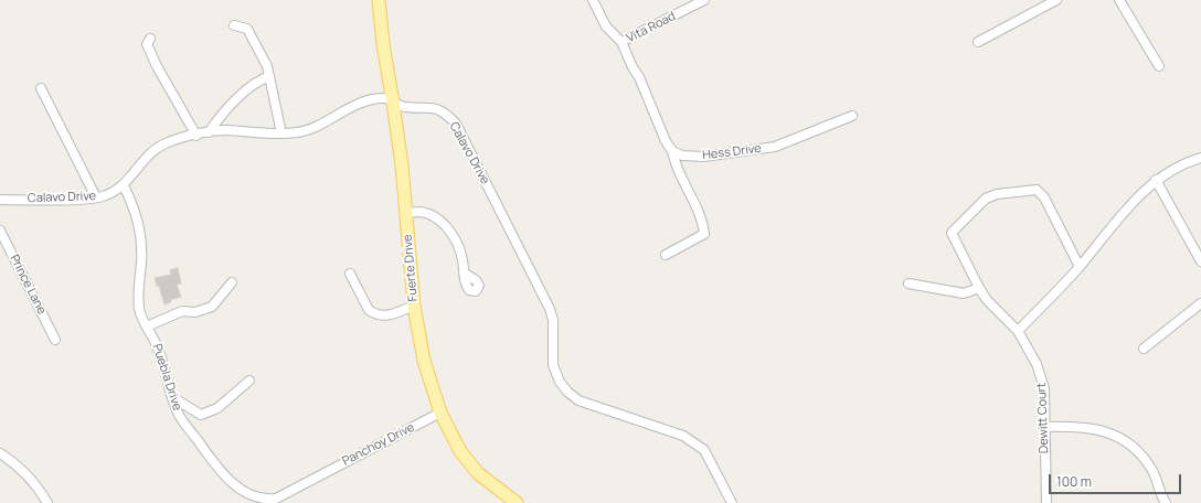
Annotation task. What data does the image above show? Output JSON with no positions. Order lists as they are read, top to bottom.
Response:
{
  "streets": {
    "main road": ["Fuerte Drive"],
    "street": [
      "Vita Road",
      "Hess Drive",
      "Calavo Drive",
      "Prince Lane",
      "Puebla Drive",
      "Dewitt Court",
      "Panchoy Drive"
    ]
  },
  "crossings": [
    ["Calavo Drive", "Fuerte Drive"],
    ["Calavo Drive", "Puebla Drive"],
    ["Fuerte Drive", "Panchoy Drive"],
    ["Puebla Drive", "Panchoy Drive"]
  ],
  "scale_bar": "100 m"
}
